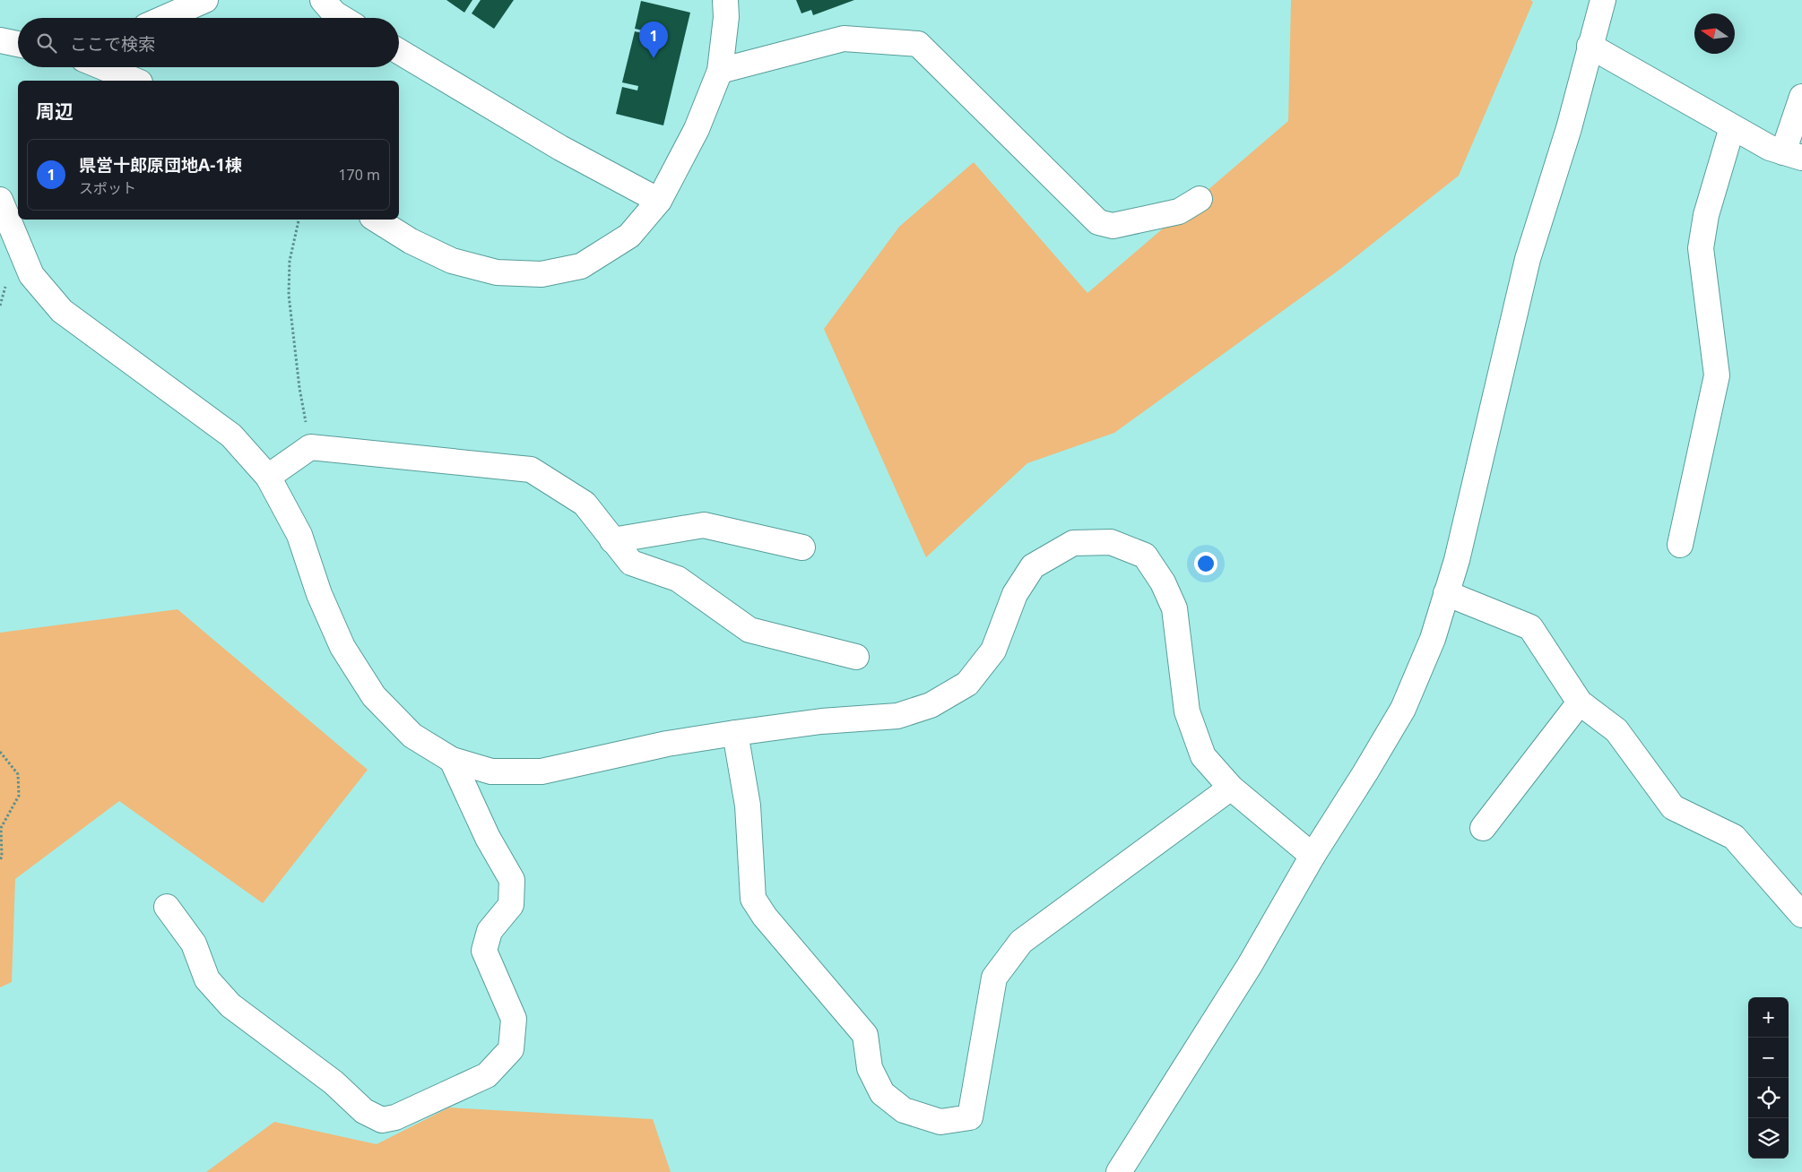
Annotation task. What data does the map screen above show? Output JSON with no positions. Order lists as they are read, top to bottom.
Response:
{
  "north": "left",
  "page": {
    "search": "ここで検索",
    "pins": "1",
    "heading": "周辺",
    "list": [
      {
        "mark": "1",
        "name": "県営十郎原団地A-1棟",
        "note": "スポット",
        "value": "170 m"
      }
    ],
    "map_buttons": ["+", "−"]
  }
}
